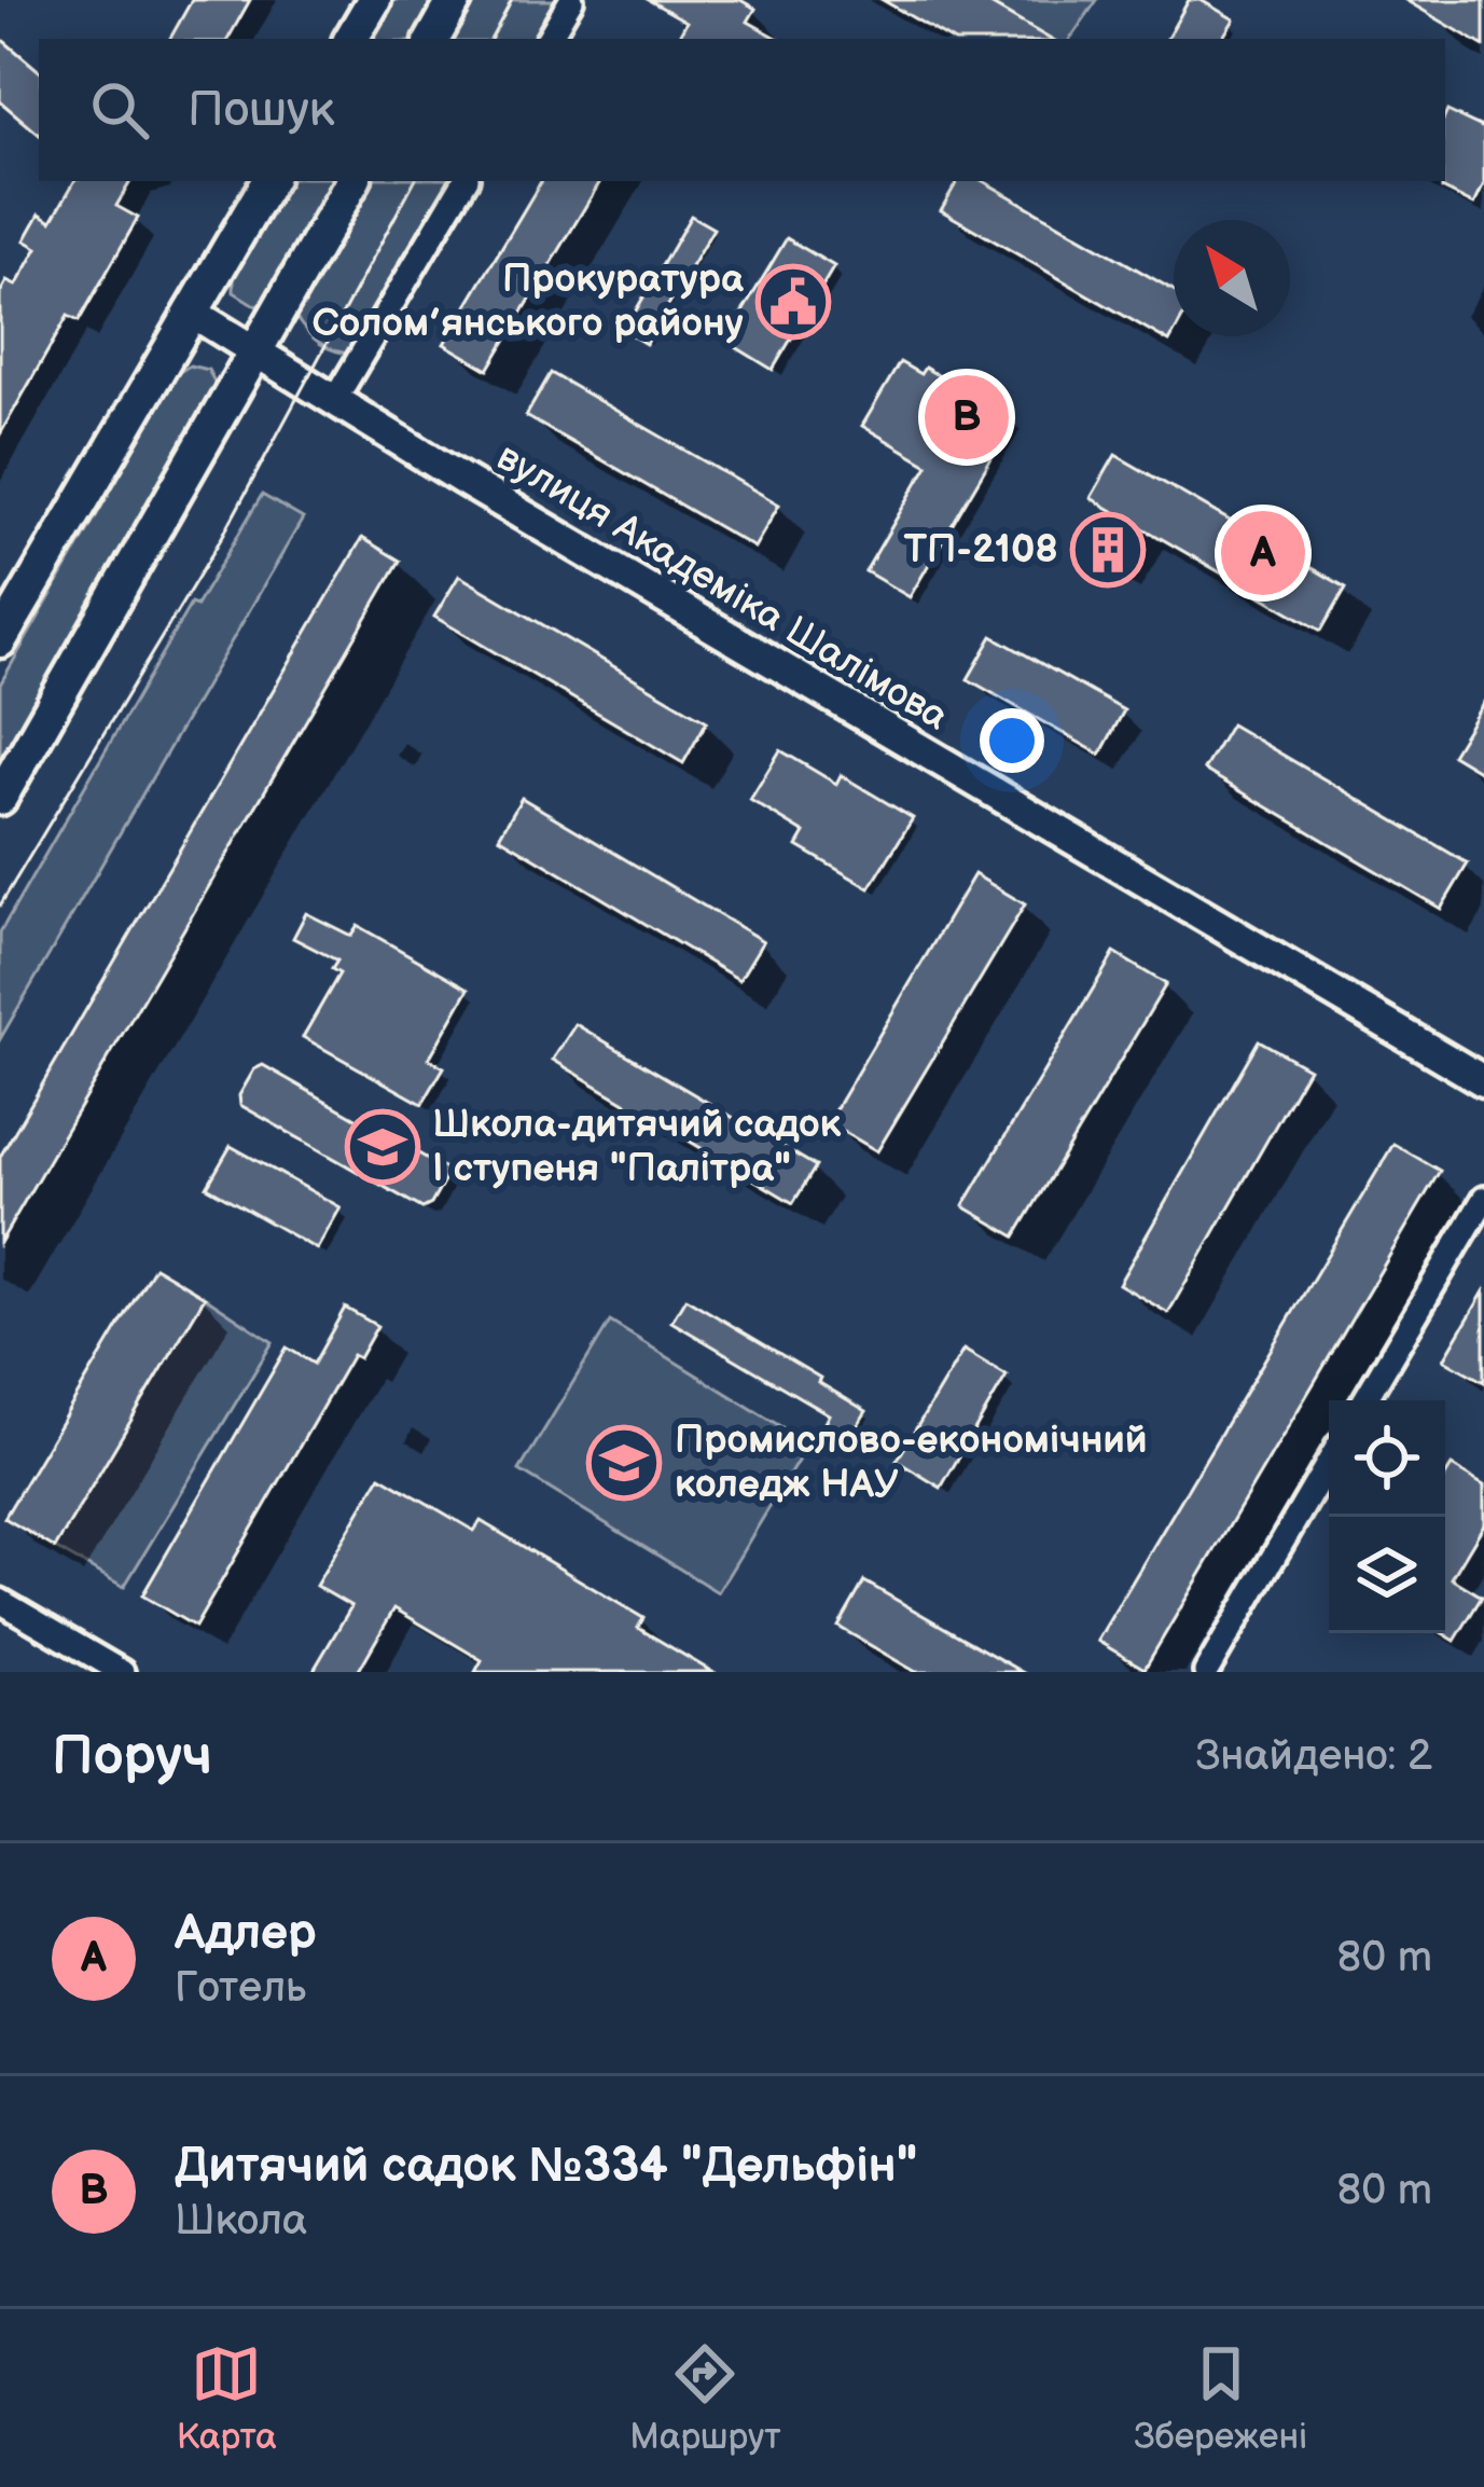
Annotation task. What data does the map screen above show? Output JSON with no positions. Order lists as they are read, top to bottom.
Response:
{
  "streets": {
    "street": ["вулиця Академіка Шалімова"]
  },
  "places": {
    "public building": ["Прокуратура Солом’янського району"],
    "building": ["ТП-2108"],
    "school or university": ["Школа-дитячий садок І ступеня \"Палітра\"", "Промислово-економічний коледж НАУ"]
  },
  "north": "top left",
  "page": {
    "search": "Пошук",
    "pins": ["B", "A"],
    "heading": ["Поруч", "Знайдено: 2"],
    "list": [
      {
        "mark": "A",
        "name": "Адлер",
        "note": "Готель",
        "value": "80 m"
      },
      {
        "mark": "B",
        "name": "Дитячий садок №334 \"Дельфін\"",
        "note": "Школа",
        "value": "80 m"
      }
    ],
    "nav": ["Карта", "Маршрут", "Збережені"]
  }
}
